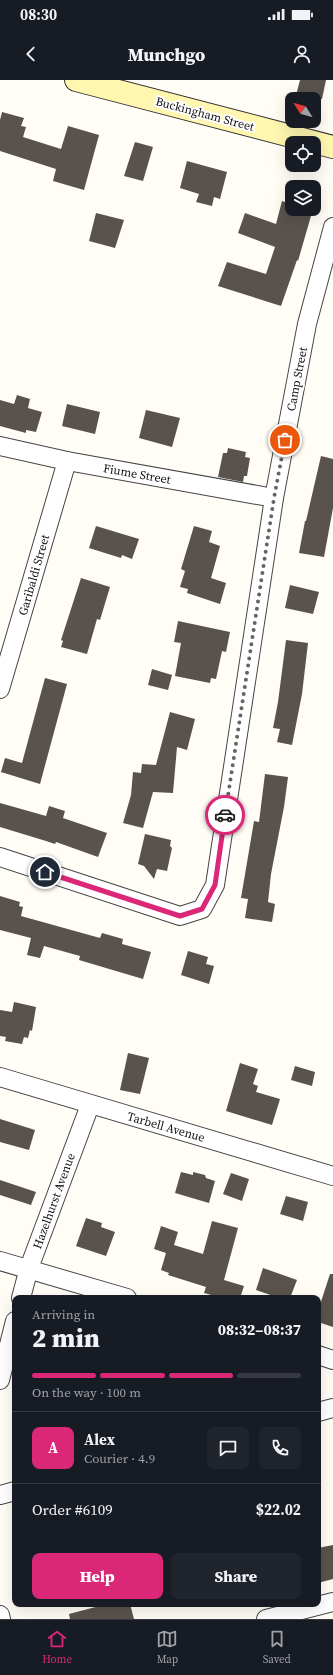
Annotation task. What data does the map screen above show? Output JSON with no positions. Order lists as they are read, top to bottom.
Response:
{
  "streets": {
    "main road": ["Buckingham Street"],
    "street": [
      "Camp Street",
      "Fiume Street",
      "Garibaldi Street",
      "Tarbell Avenue",
      "Hazelhurst Avenue"
    ]
  },
  "crossings": [
    ["Camp Street", "Fiume Street"],
    ["Fiume Street", "Garibaldi Street"],
    ["Tarbell Avenue", "Hazelhurst Avenue"]
  ],
  "north": "top left",
  "page": {
    "status": "08:30",
    "header": "Munchgo",
    "heading": ["2 min", "Arriving in", "08:32–08:37"],
    "panel": [
      "Alex",
      "Courier · 4.9",
      "Order #6109",
      "$22.02"
    ],
    "bar": "On the way · 100 m",
    "round": "A",
    "buttons": ["Help", "Share"],
    "tabs": ["Home", "Map", "Saved"]
  }
}
